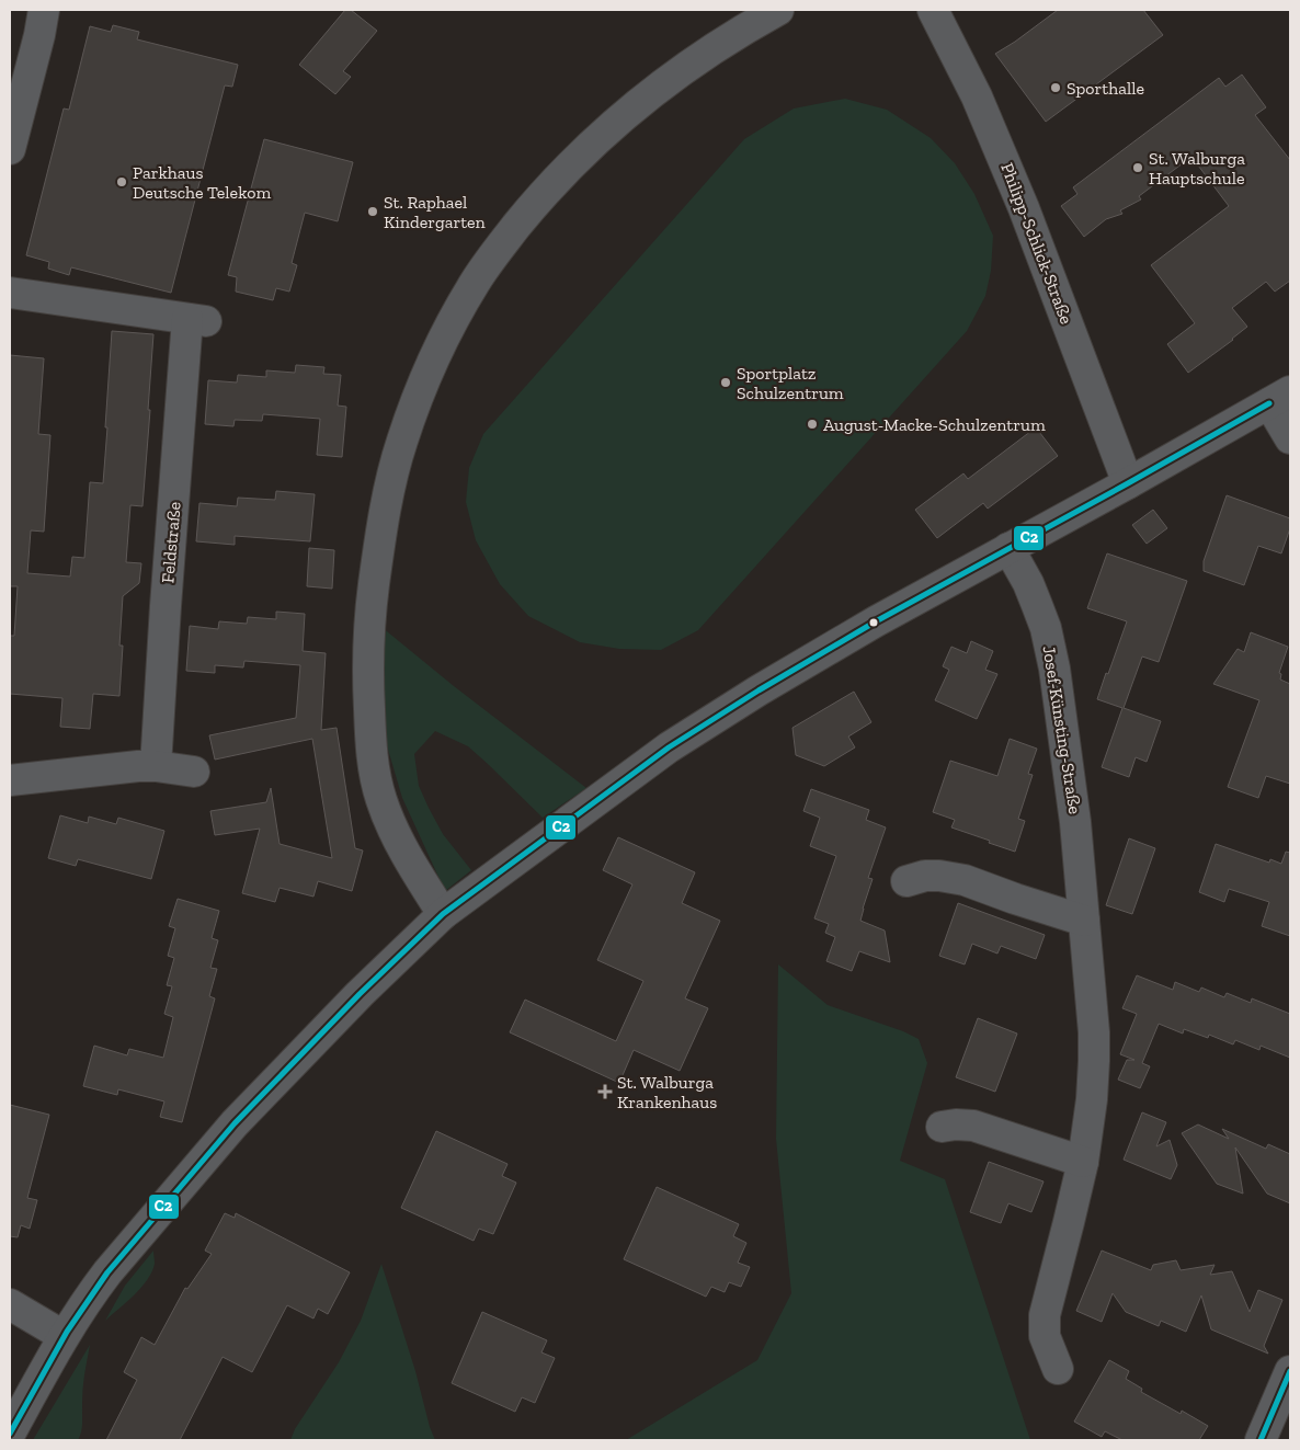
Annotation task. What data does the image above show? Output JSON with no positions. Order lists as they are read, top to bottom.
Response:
{
  "streets": {
    "street": ["Philipp-Schlick-Straße", "Feldstraße", "Josef-Künsting-Straße"]
  },
  "places": {
    "other": [
      "Sporthalle",
      "St. Walburga Hauptschule",
      "Parkhaus Deutsche Telekom",
      "St. Raphael Kindergarten",
      "Sportplatz Schulzentrum",
      "August-Macke-Schulzentrum"
    ],
    "health": ["St. Walburga Krankenhaus"]
  },
  "lines": ["transit line C2"]
}
